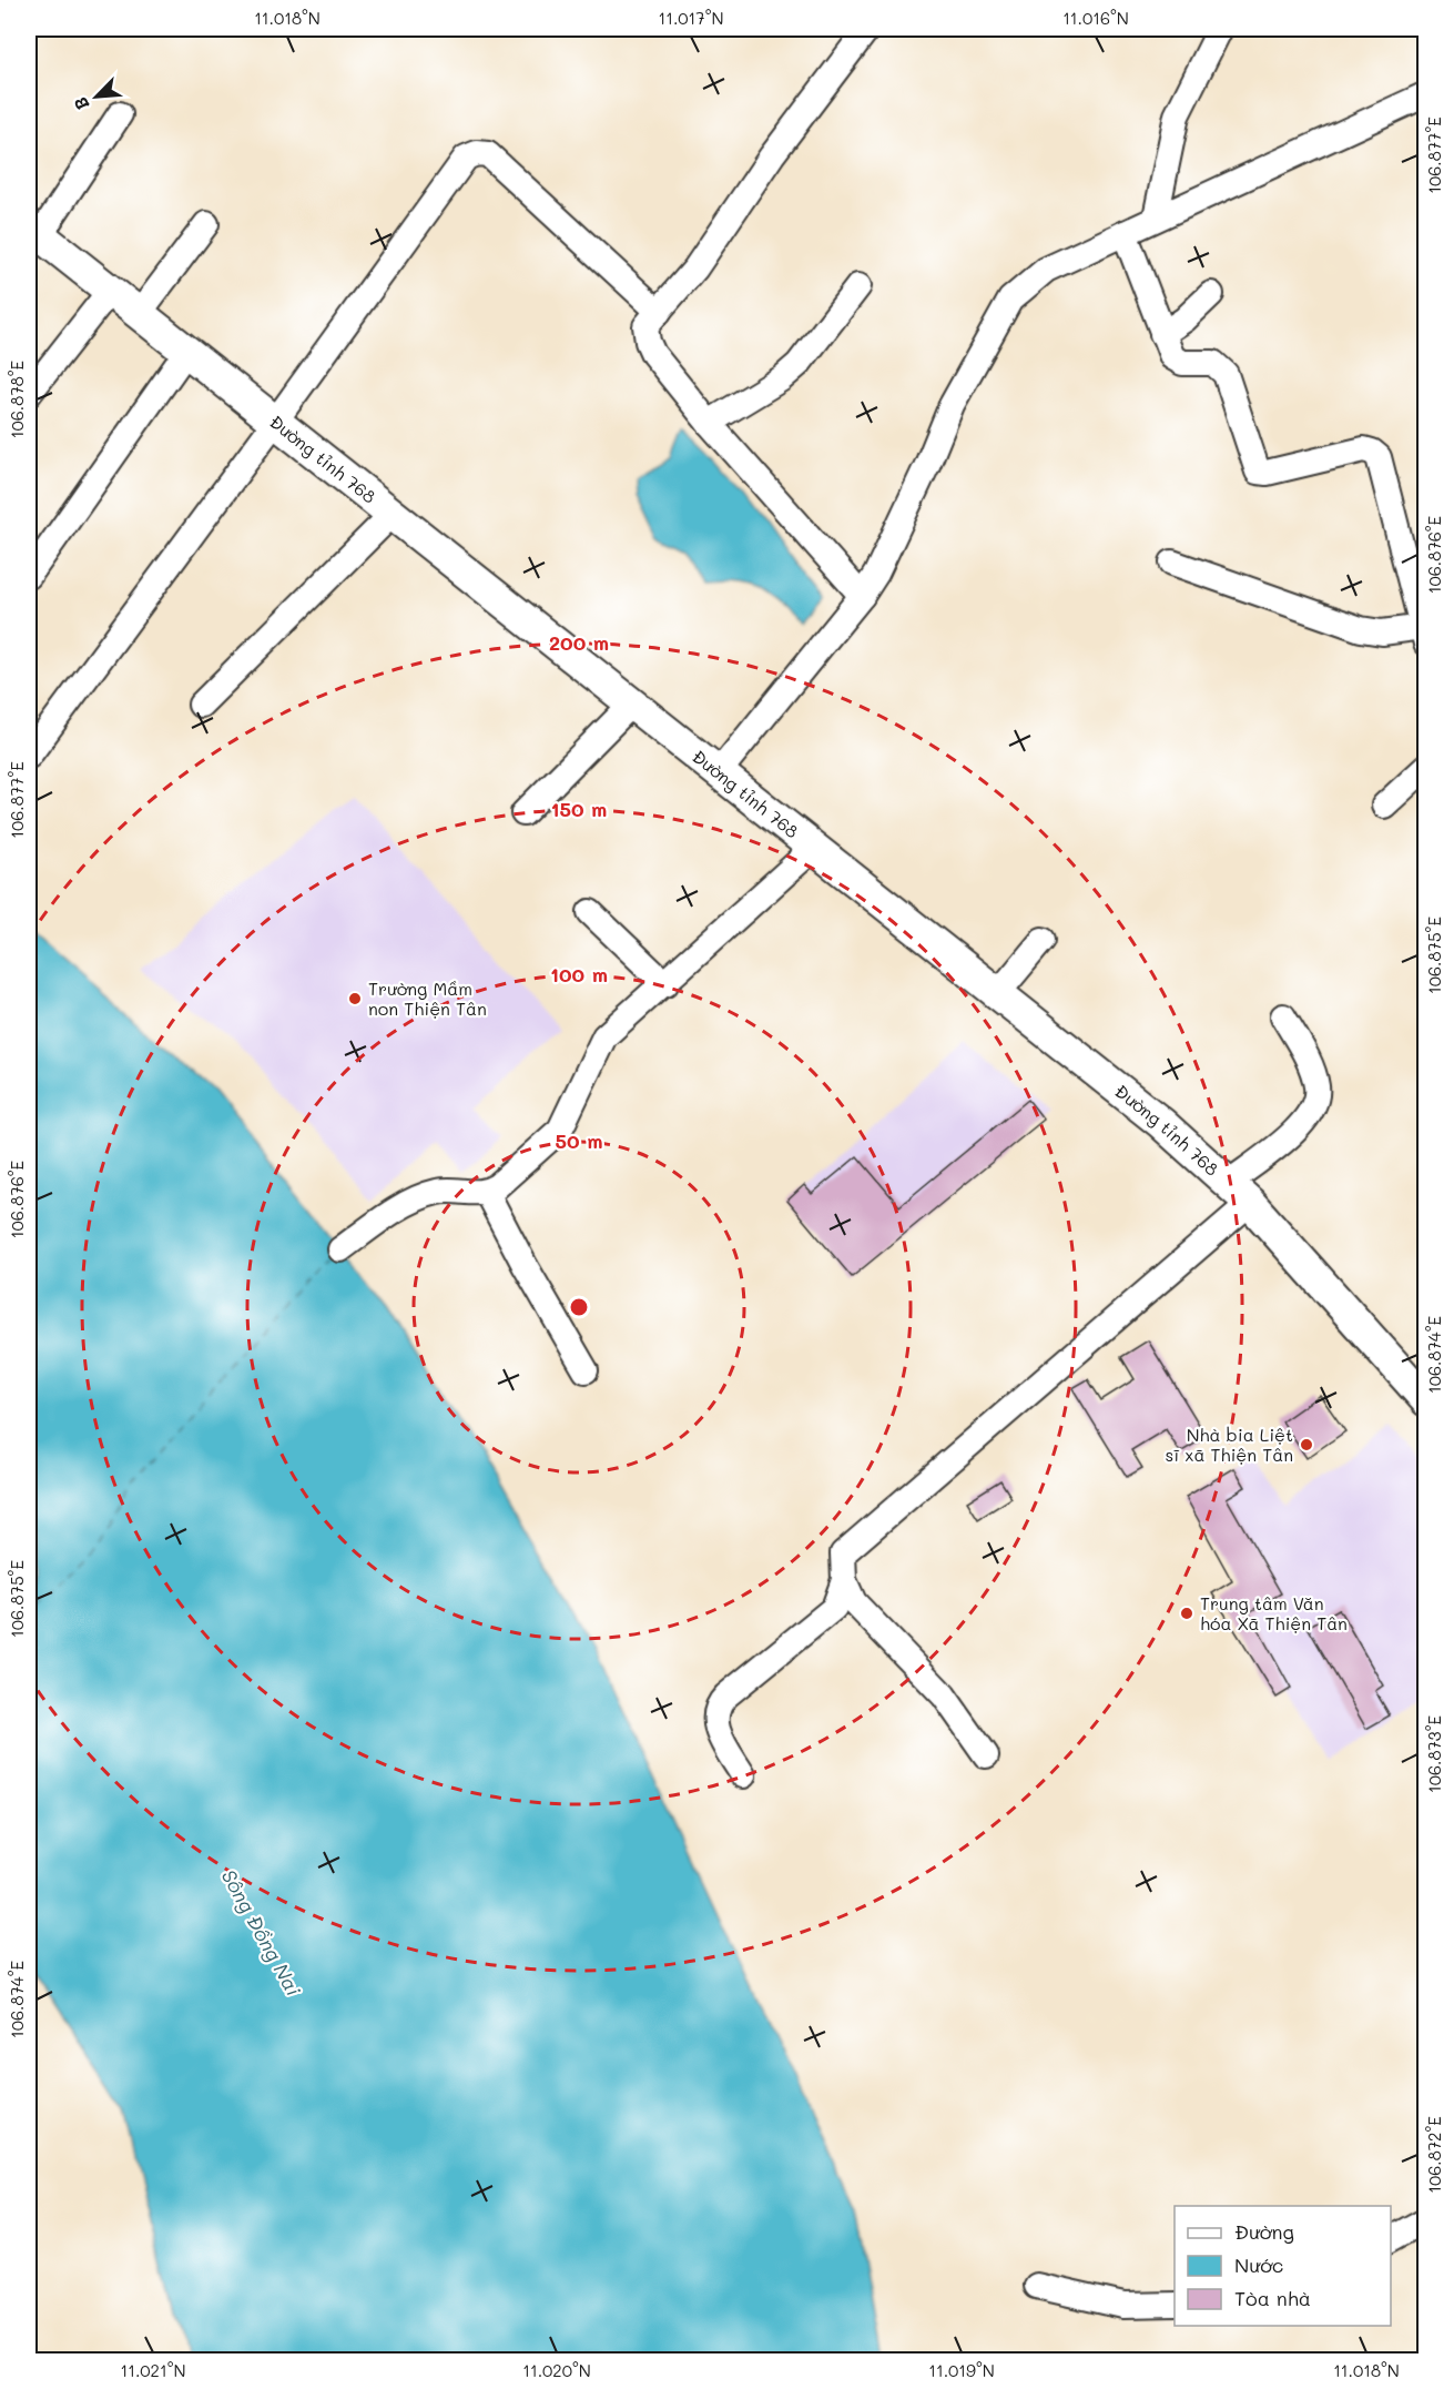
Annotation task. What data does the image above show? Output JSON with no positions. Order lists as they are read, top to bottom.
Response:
{
  "streets": {
    "main road": ["Đường tỉnh 768"]
  },
  "water": ["Sông Đồng Nai"],
  "places": ["Trường Mầm non Thiện Tân", "Nhà bia Liệt sĩ xã Thiện Tân", "Trung tâm Văn hóa Xã Thiện Tân"],
  "legend": ["Đường", "Nước", "Tòa nhà"],
  "north": "bottom left",
  "coordinates": [
    "11.018°N",
    "11.017°N",
    "11.016°N",
    "106.877°E",
    "106.878°E",
    "106.876°E",
    "106.875°E",
    "106.874°E",
    "106.873°E",
    "106.872°E",
    "11.021°N",
    "11.020°N",
    "11.019°N"
  ],
  "rings": [
    "200 m",
    "150 m",
    "100 m",
    "50 m"
  ]
}
